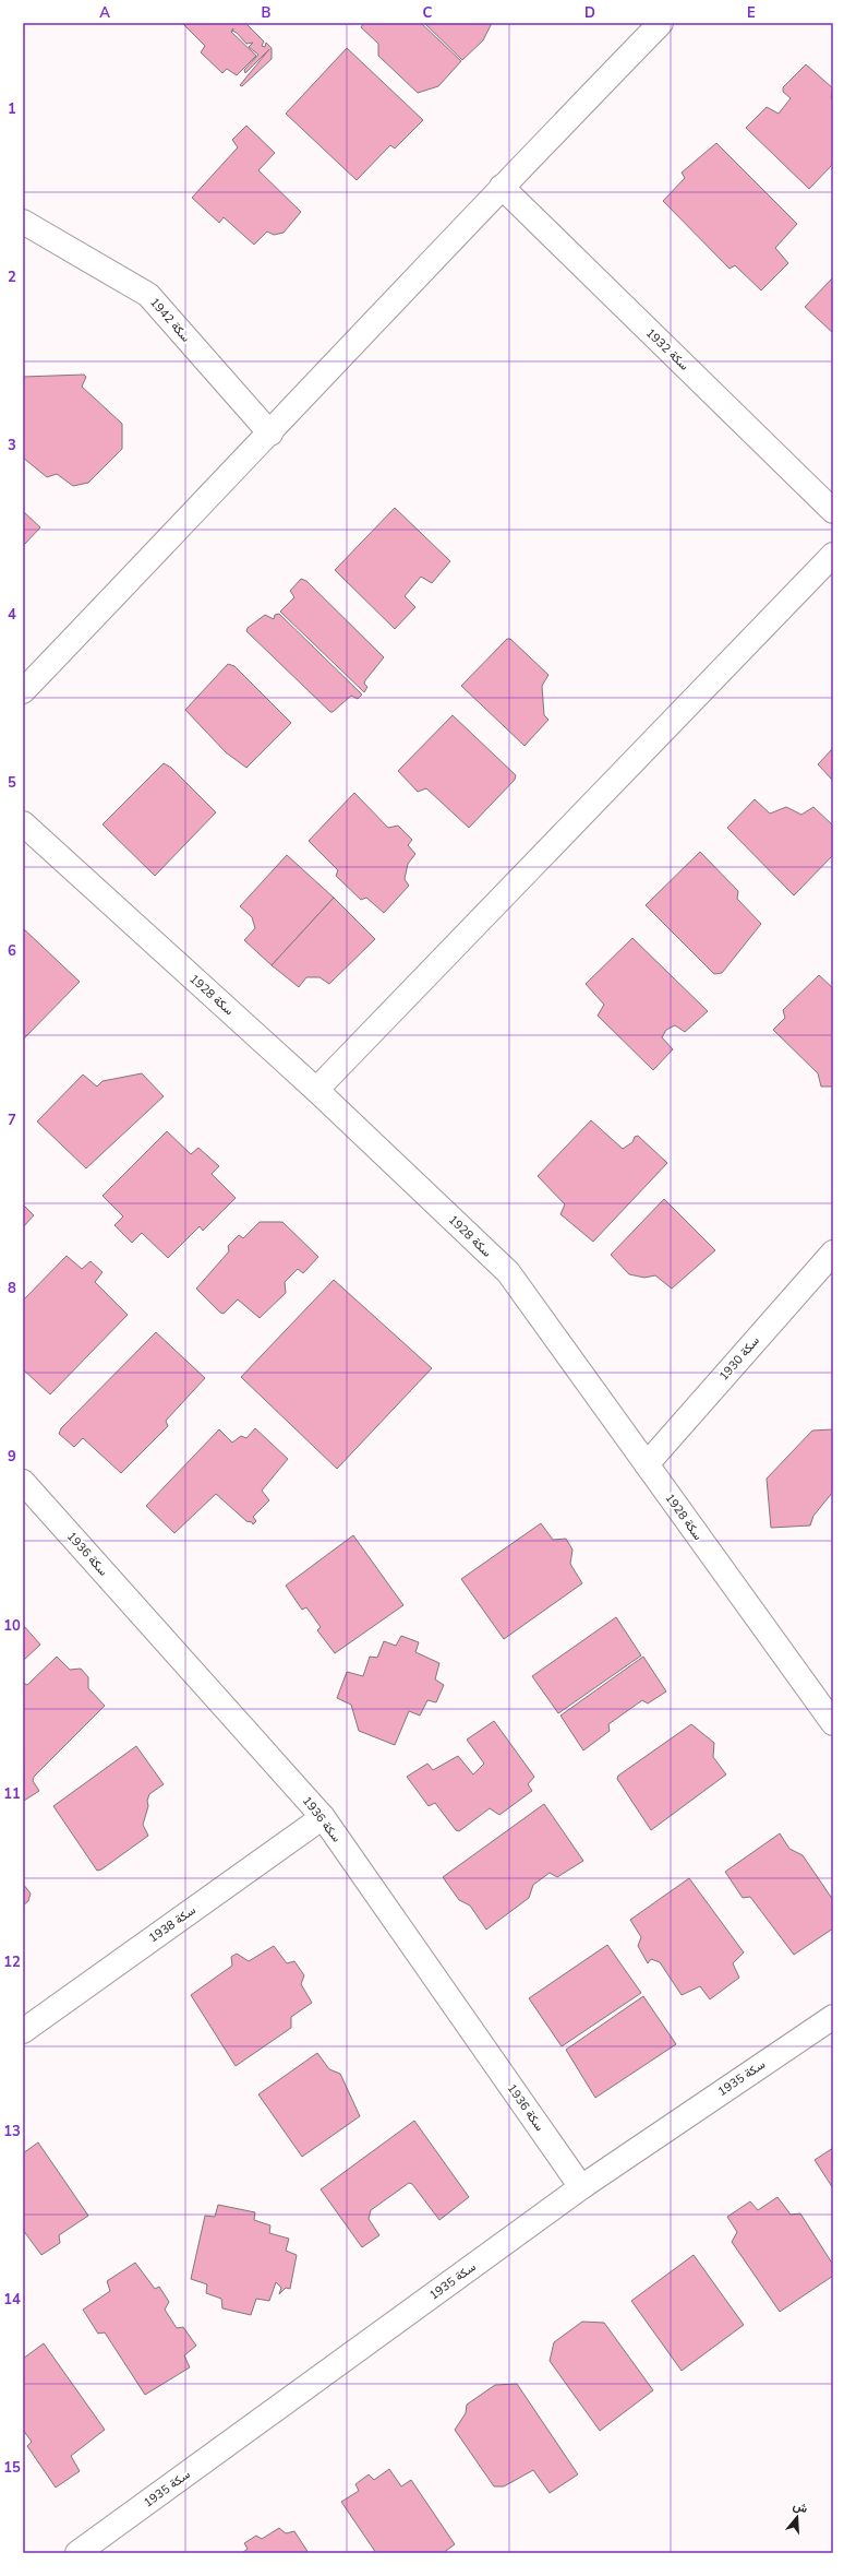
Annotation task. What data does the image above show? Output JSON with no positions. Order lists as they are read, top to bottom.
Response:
{
  "streets": {
    "street": [
      "سكة 1942",
      "سكة 1932",
      "سكة 1928",
      "سكة 1930",
      "سكة 1936",
      "سكة 1938",
      "سكة 1935"
    ]
  },
  "crossings": [
    ["سكة 1928", "سكة 1930"],
    ["سكة 1936", "سكة 1938"],
    ["سكة 1936", "سكة 1935"]
  ],
  "north": "top",
  "grid": {
    "columns": [
      "A",
      "B",
      "C",
      "D",
      "E"
    ],
    "rows": [
      "1",
      "2",
      "3",
      "4",
      "5",
      "6",
      "7",
      "8",
      "9",
      "10",
      "11",
      "12",
      "13",
      "14",
      "15"
    ]
  }
}
